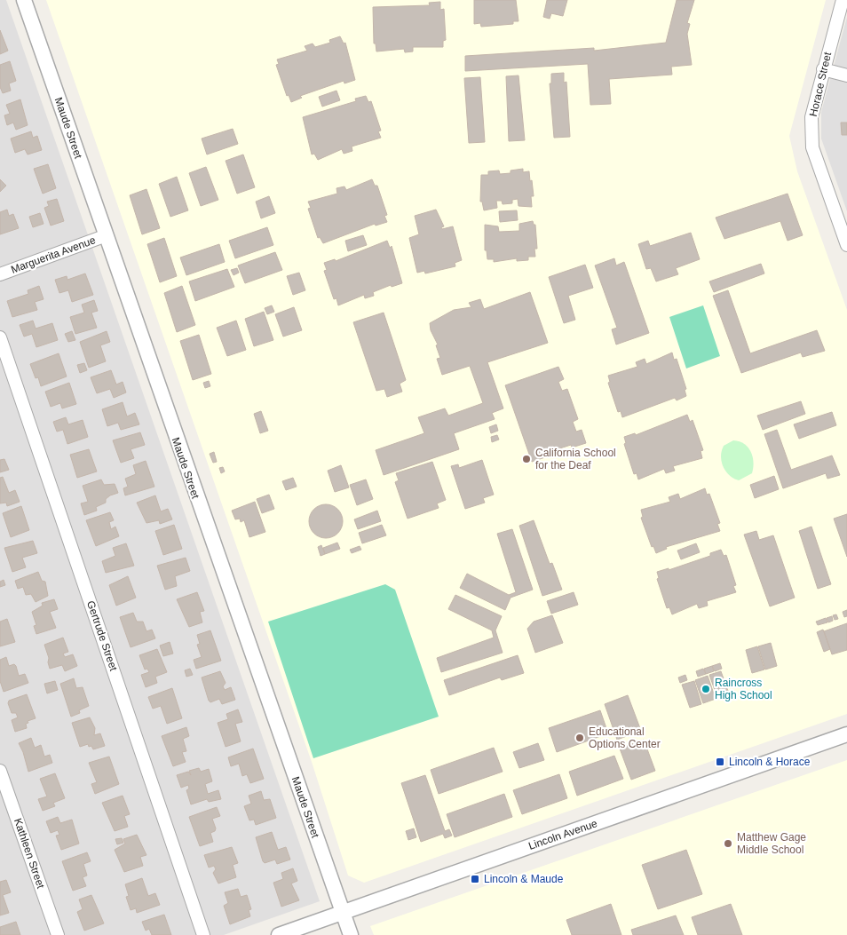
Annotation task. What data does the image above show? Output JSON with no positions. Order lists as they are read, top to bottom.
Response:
{
  "streets": {
    "street": [
      "Horace Street",
      "Maude Street",
      "Marguerita Avenue",
      "Gertrude Street",
      "Lincoln Avenue",
      "Kathleen Street"
    ]
  },
  "crossings": [
    ["Maude Street", "Marguerita Avenue"],
    ["Maude Street", "Lincoln Avenue"]
  ],
  "places": {
    "other": [
      "California School for the Deaf",
      "Raincross High School",
      "Educational Options Center",
      "Matthew Gage Middle School"
    ],
    "transit": ["Lincoln & Horace", "Lincoln & Maude"]
  }
}
